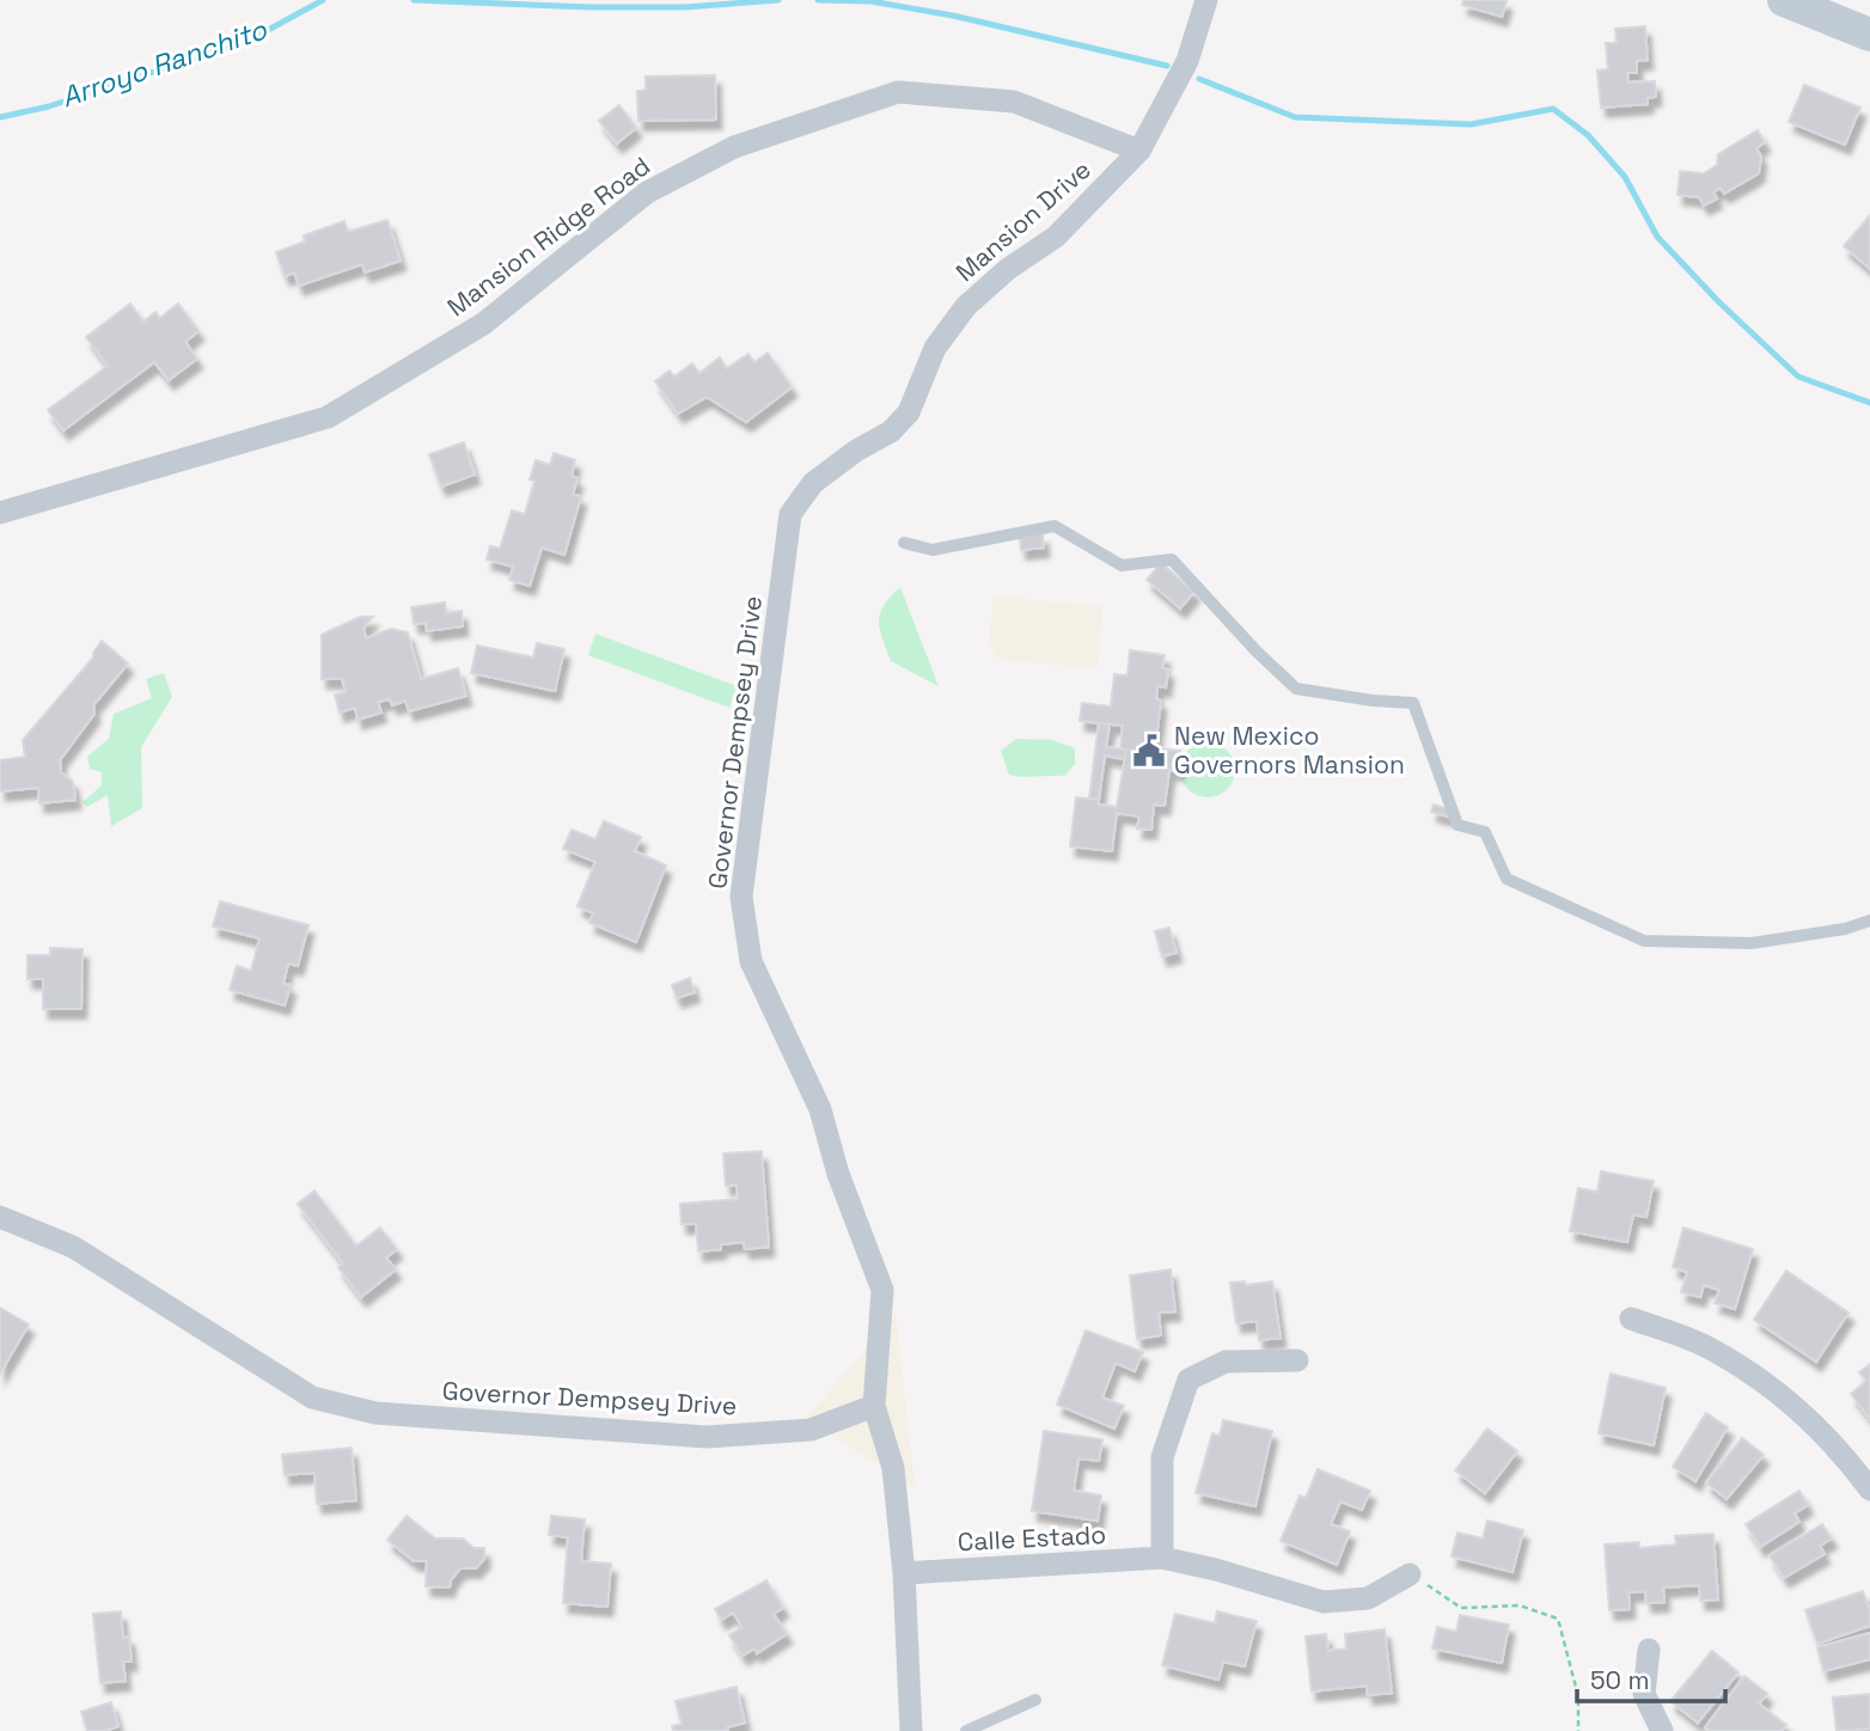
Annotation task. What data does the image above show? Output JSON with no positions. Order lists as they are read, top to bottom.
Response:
{
  "streets": {
    "street": [
      "Mansion Drive",
      "Mansion Ridge Road",
      "Governor Dempsey Drive",
      "Calle Estado"
    ]
  },
  "crossings": [
    ["Mansion Drive", "Mansion Ridge Road"],
    ["Mansion Drive", "Governor Dempsey Drive"]
  ],
  "water": ["Arroyo Ranchito"],
  "places": {
    "public building": ["New Mexico Governors Mansion"]
  },
  "scale_bar": "50 m"
}
